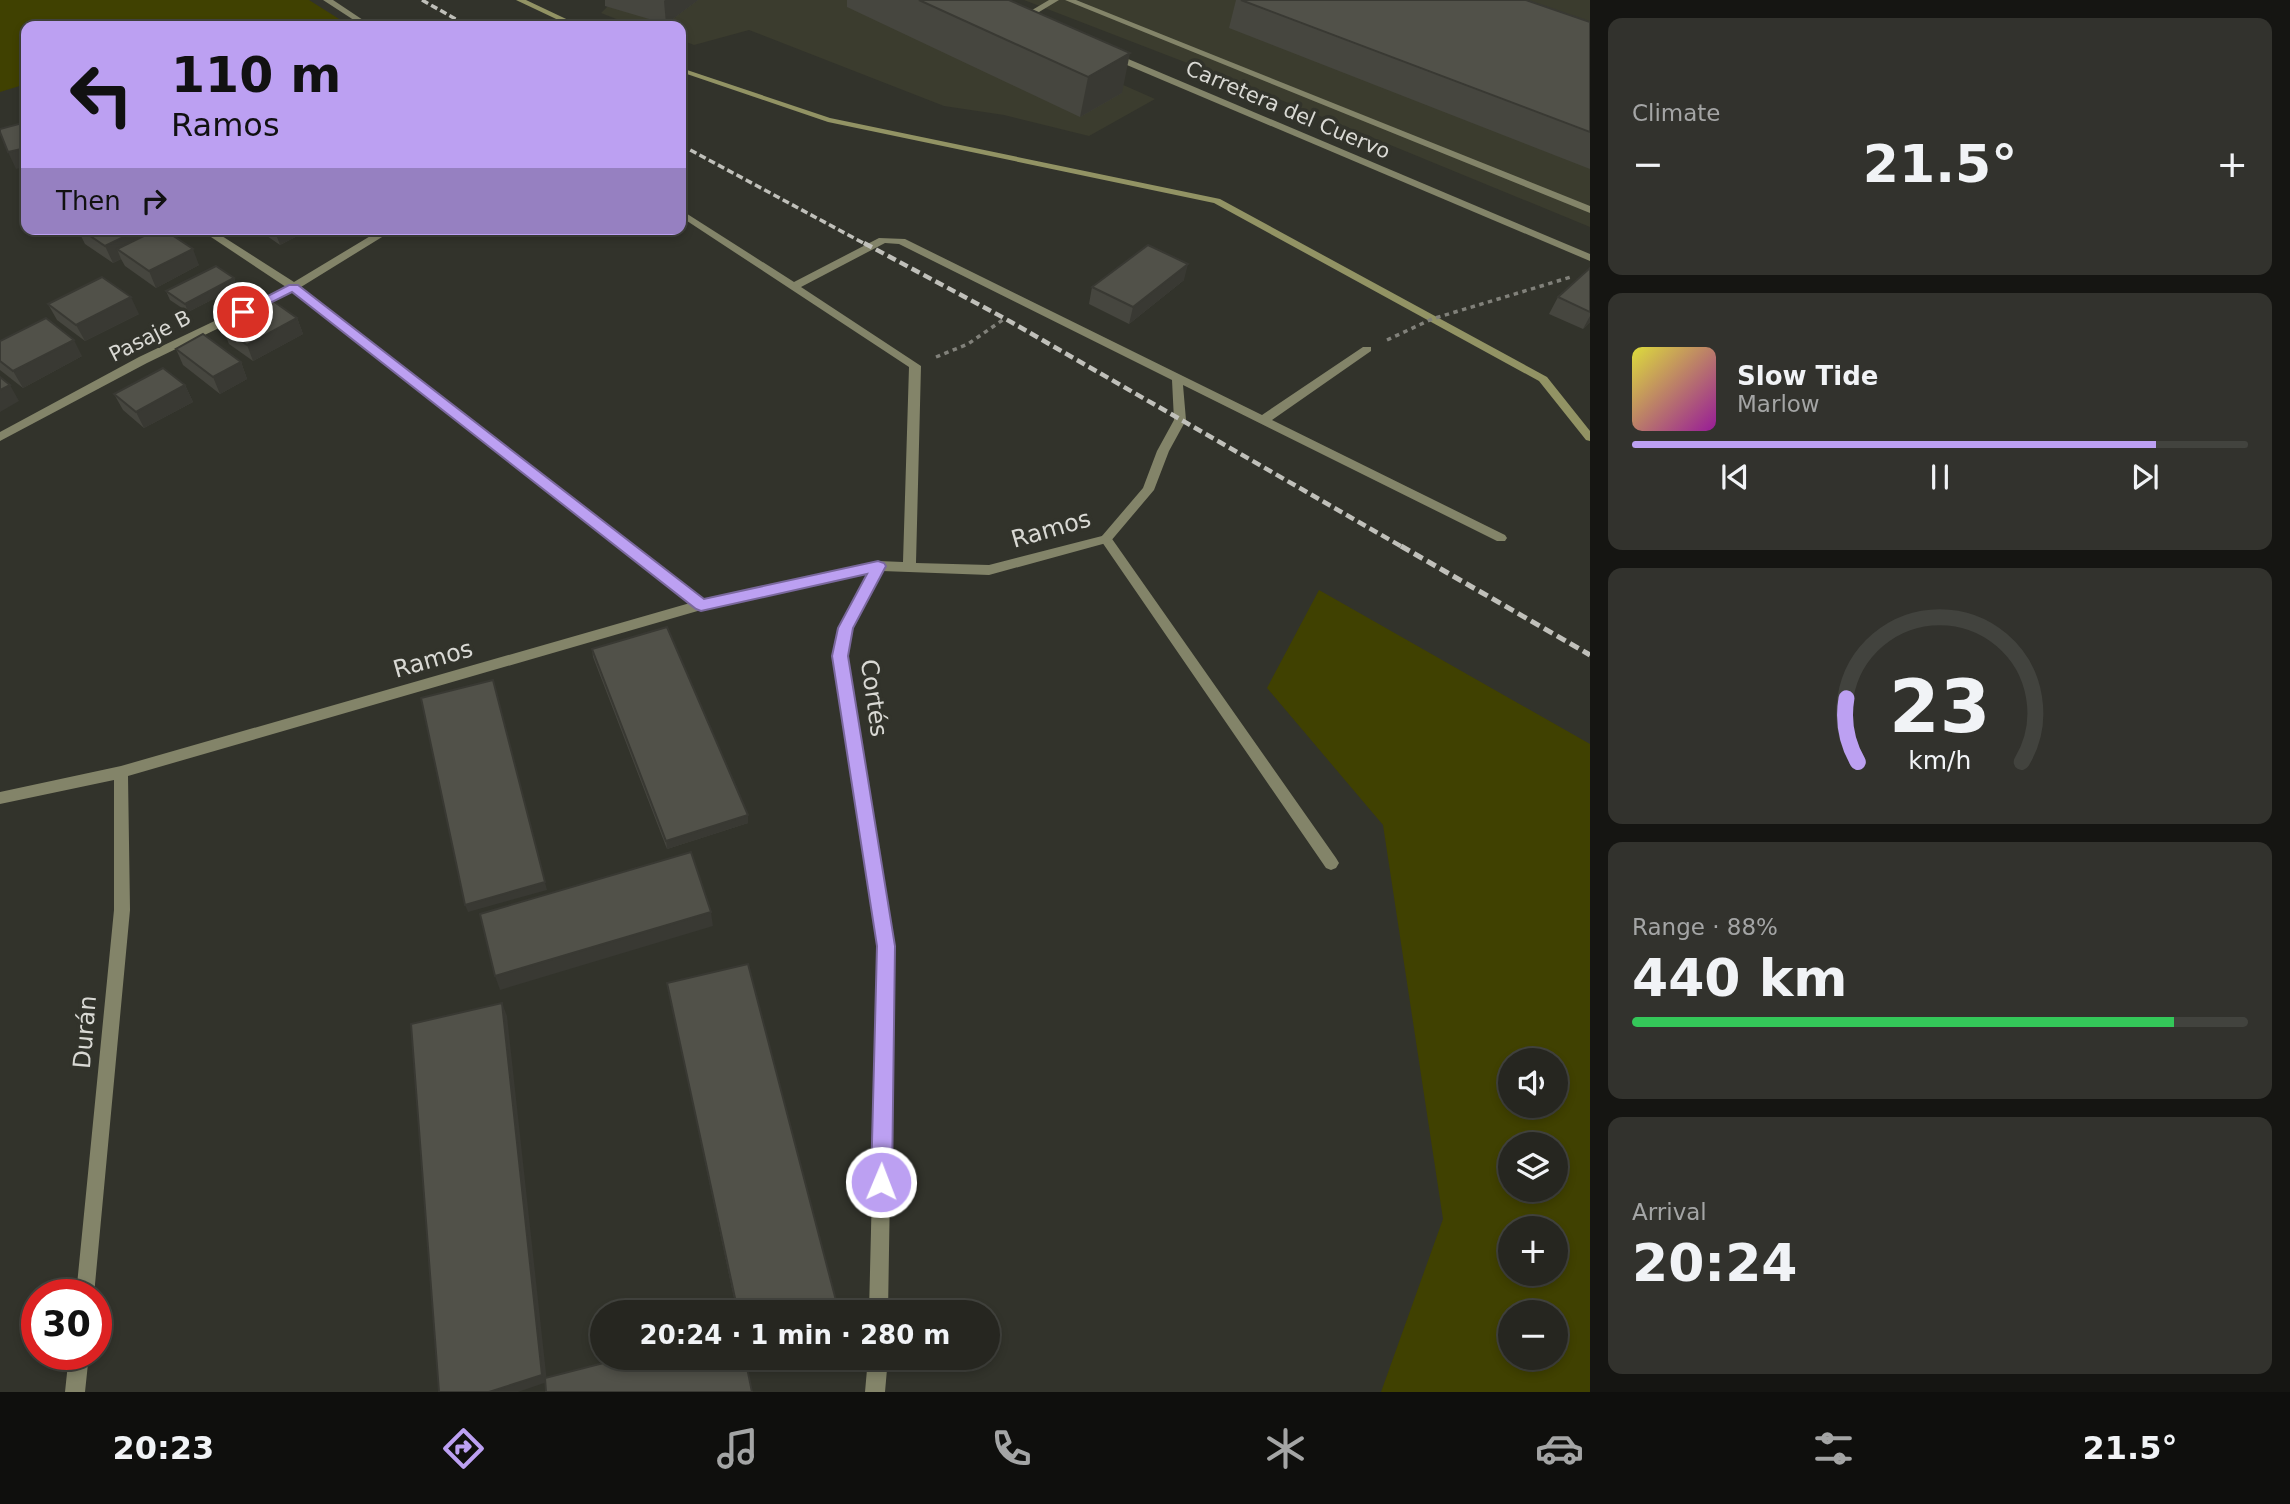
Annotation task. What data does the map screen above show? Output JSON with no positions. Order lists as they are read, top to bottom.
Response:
{
  "streets": {
    "street": [
      "Carretera del Cuervo",
      "Pasaje B",
      "Ramos",
      "Cortés",
      "Durán"
    ]
  },
  "crossings": [
    ["Ramos", "Cortés"],
    ["Ramos", "Durán"]
  ],
  "page": {
    "tile": [
      "Climate",
      ["Range · 88%", "440 km"],
      ["Arrival", "20:24"]
    ],
    "turn": ["110 m", "Ramos"],
    "heat": ["−", "21.5°", "+"],
    "then": "Then",
    "song": ["Slow Tide", "Marlow"],
    "map_buttons": ["+", "−"],
    "limit": "30",
    "trip": "20:24 · 1 min · 280 m",
    "tabs": ["20:23", "21.5°"],
    "gauge": ["23", "km/h"]
  }
}
